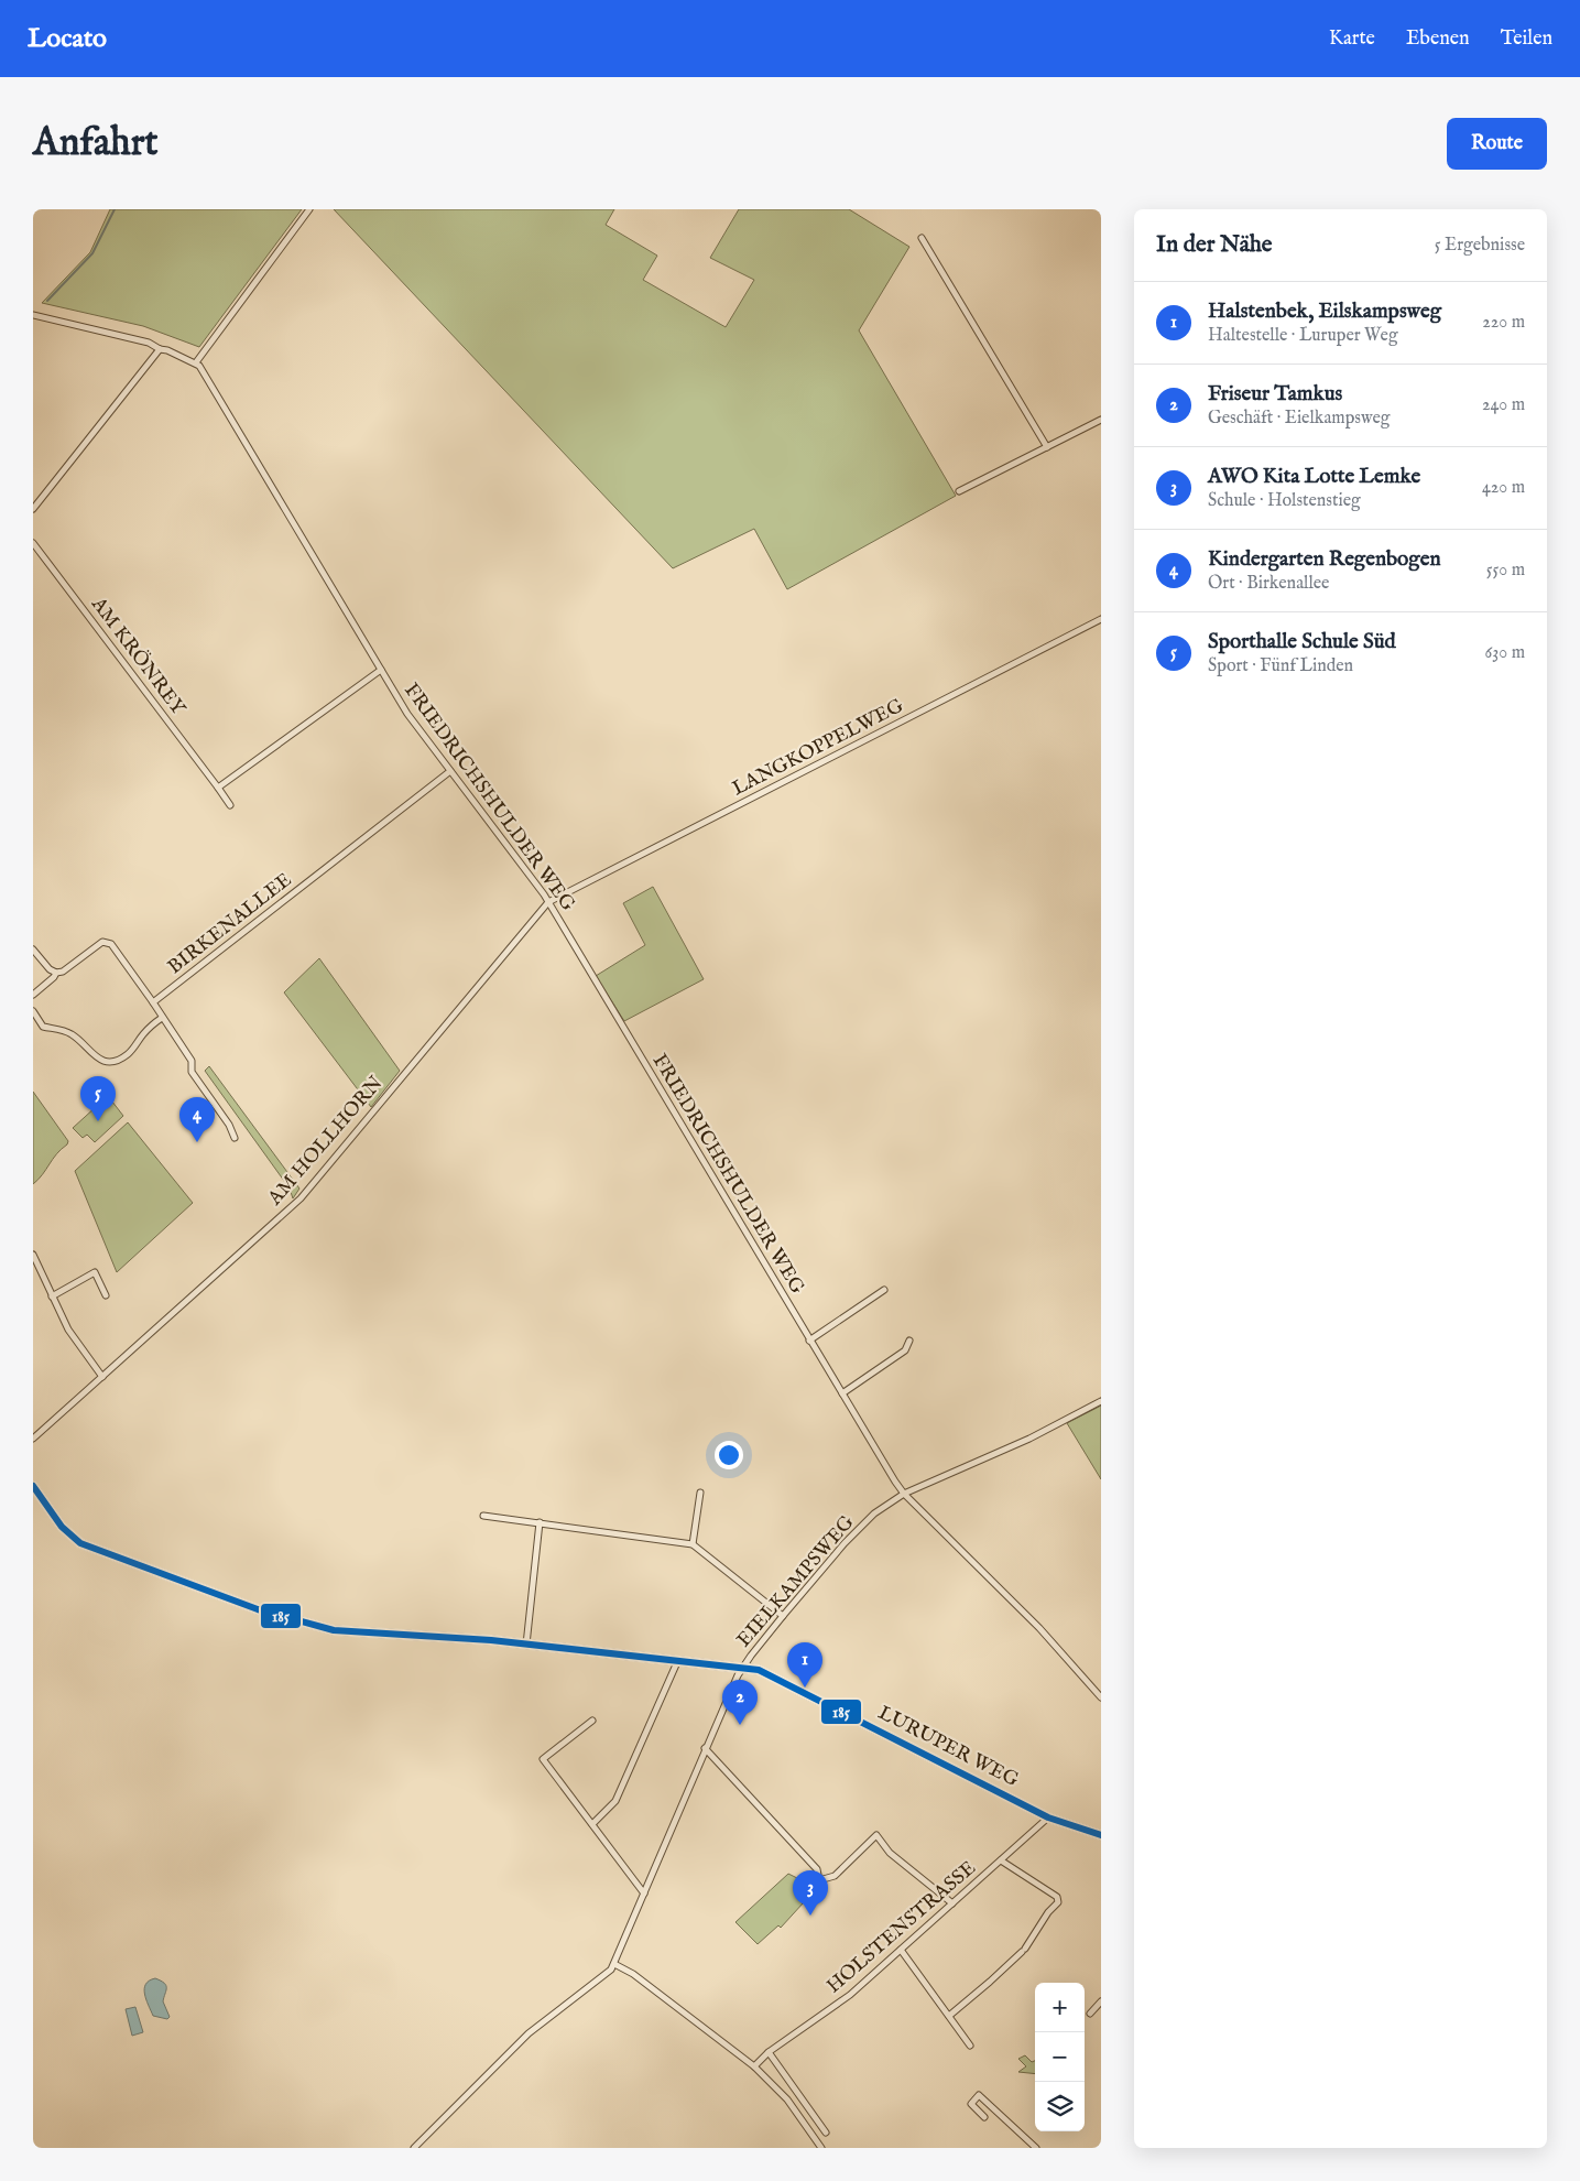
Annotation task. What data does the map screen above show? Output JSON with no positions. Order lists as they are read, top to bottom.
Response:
{
  "streets": {
    "street": [
      "AM KRÖNREY",
      "LANGKOPPELWEG",
      "FRIEDRICHSHULDER WEG",
      "BIRKENALLEE",
      "AM HOLLHORN",
      "EIELKAMPSWEG",
      "LURUPER WEG",
      "HOLSTENSTRASSE"
    ]
  },
  "crossings": [
    ["LANGKOPPELWEG", "FRIEDRICHSHULDER WEG"],
    ["LANGKOPPELWEG", "AM HOLLHORN"],
    ["FRIEDRICHSHULDER WEG", "BIRKENALLEE"],
    ["FRIEDRICHSHULDER WEG", "AM HOLLHORN"],
    ["FRIEDRICHSHULDER WEG", "EIELKAMPSWEG"],
    ["EIELKAMPSWEG", "LURUPER WEG"],
    ["LURUPER WEG", "HOLSTENSTRASSE"]
  ],
  "lines": ["transit line 185"],
  "page": {
    "header": "Locato",
    "nav": ["Karte", "Ebenen", "Teilen"],
    "buttons": "Route",
    "title": "Anfahrt",
    "heading": ["In der Nähe", "5 Ergebnisse"],
    "list": [
      {
        "mark": "1",
        "name": "Halstenbek, Eilskampsweg",
        "note": "Haltestelle · Luruper Weg",
        "value": "220 m"
      },
      {
        "mark": "2",
        "name": "Friseur Tamkus",
        "note": "Geschäft · Eielkampsweg",
        "value": "240 m"
      },
      {
        "mark": "3",
        "name": "AWO Kita Lotte Lemke",
        "note": "Schule · Holstenstieg",
        "value": "420 m"
      },
      {
        "mark": "4",
        "name": "Kindergarten Regenbogen",
        "note": "Ort · Birkenallee",
        "value": "550 m"
      },
      {
        "mark": "5",
        "name": "Sporthalle Schule Süd",
        "note": "Sport · Fünf Linden",
        "value": "630 m"
      }
    ],
    "pins": [
      "5",
      "4",
      "1",
      "2",
      "3"
    ],
    "map_buttons": ["+", "−"]
  }
}
